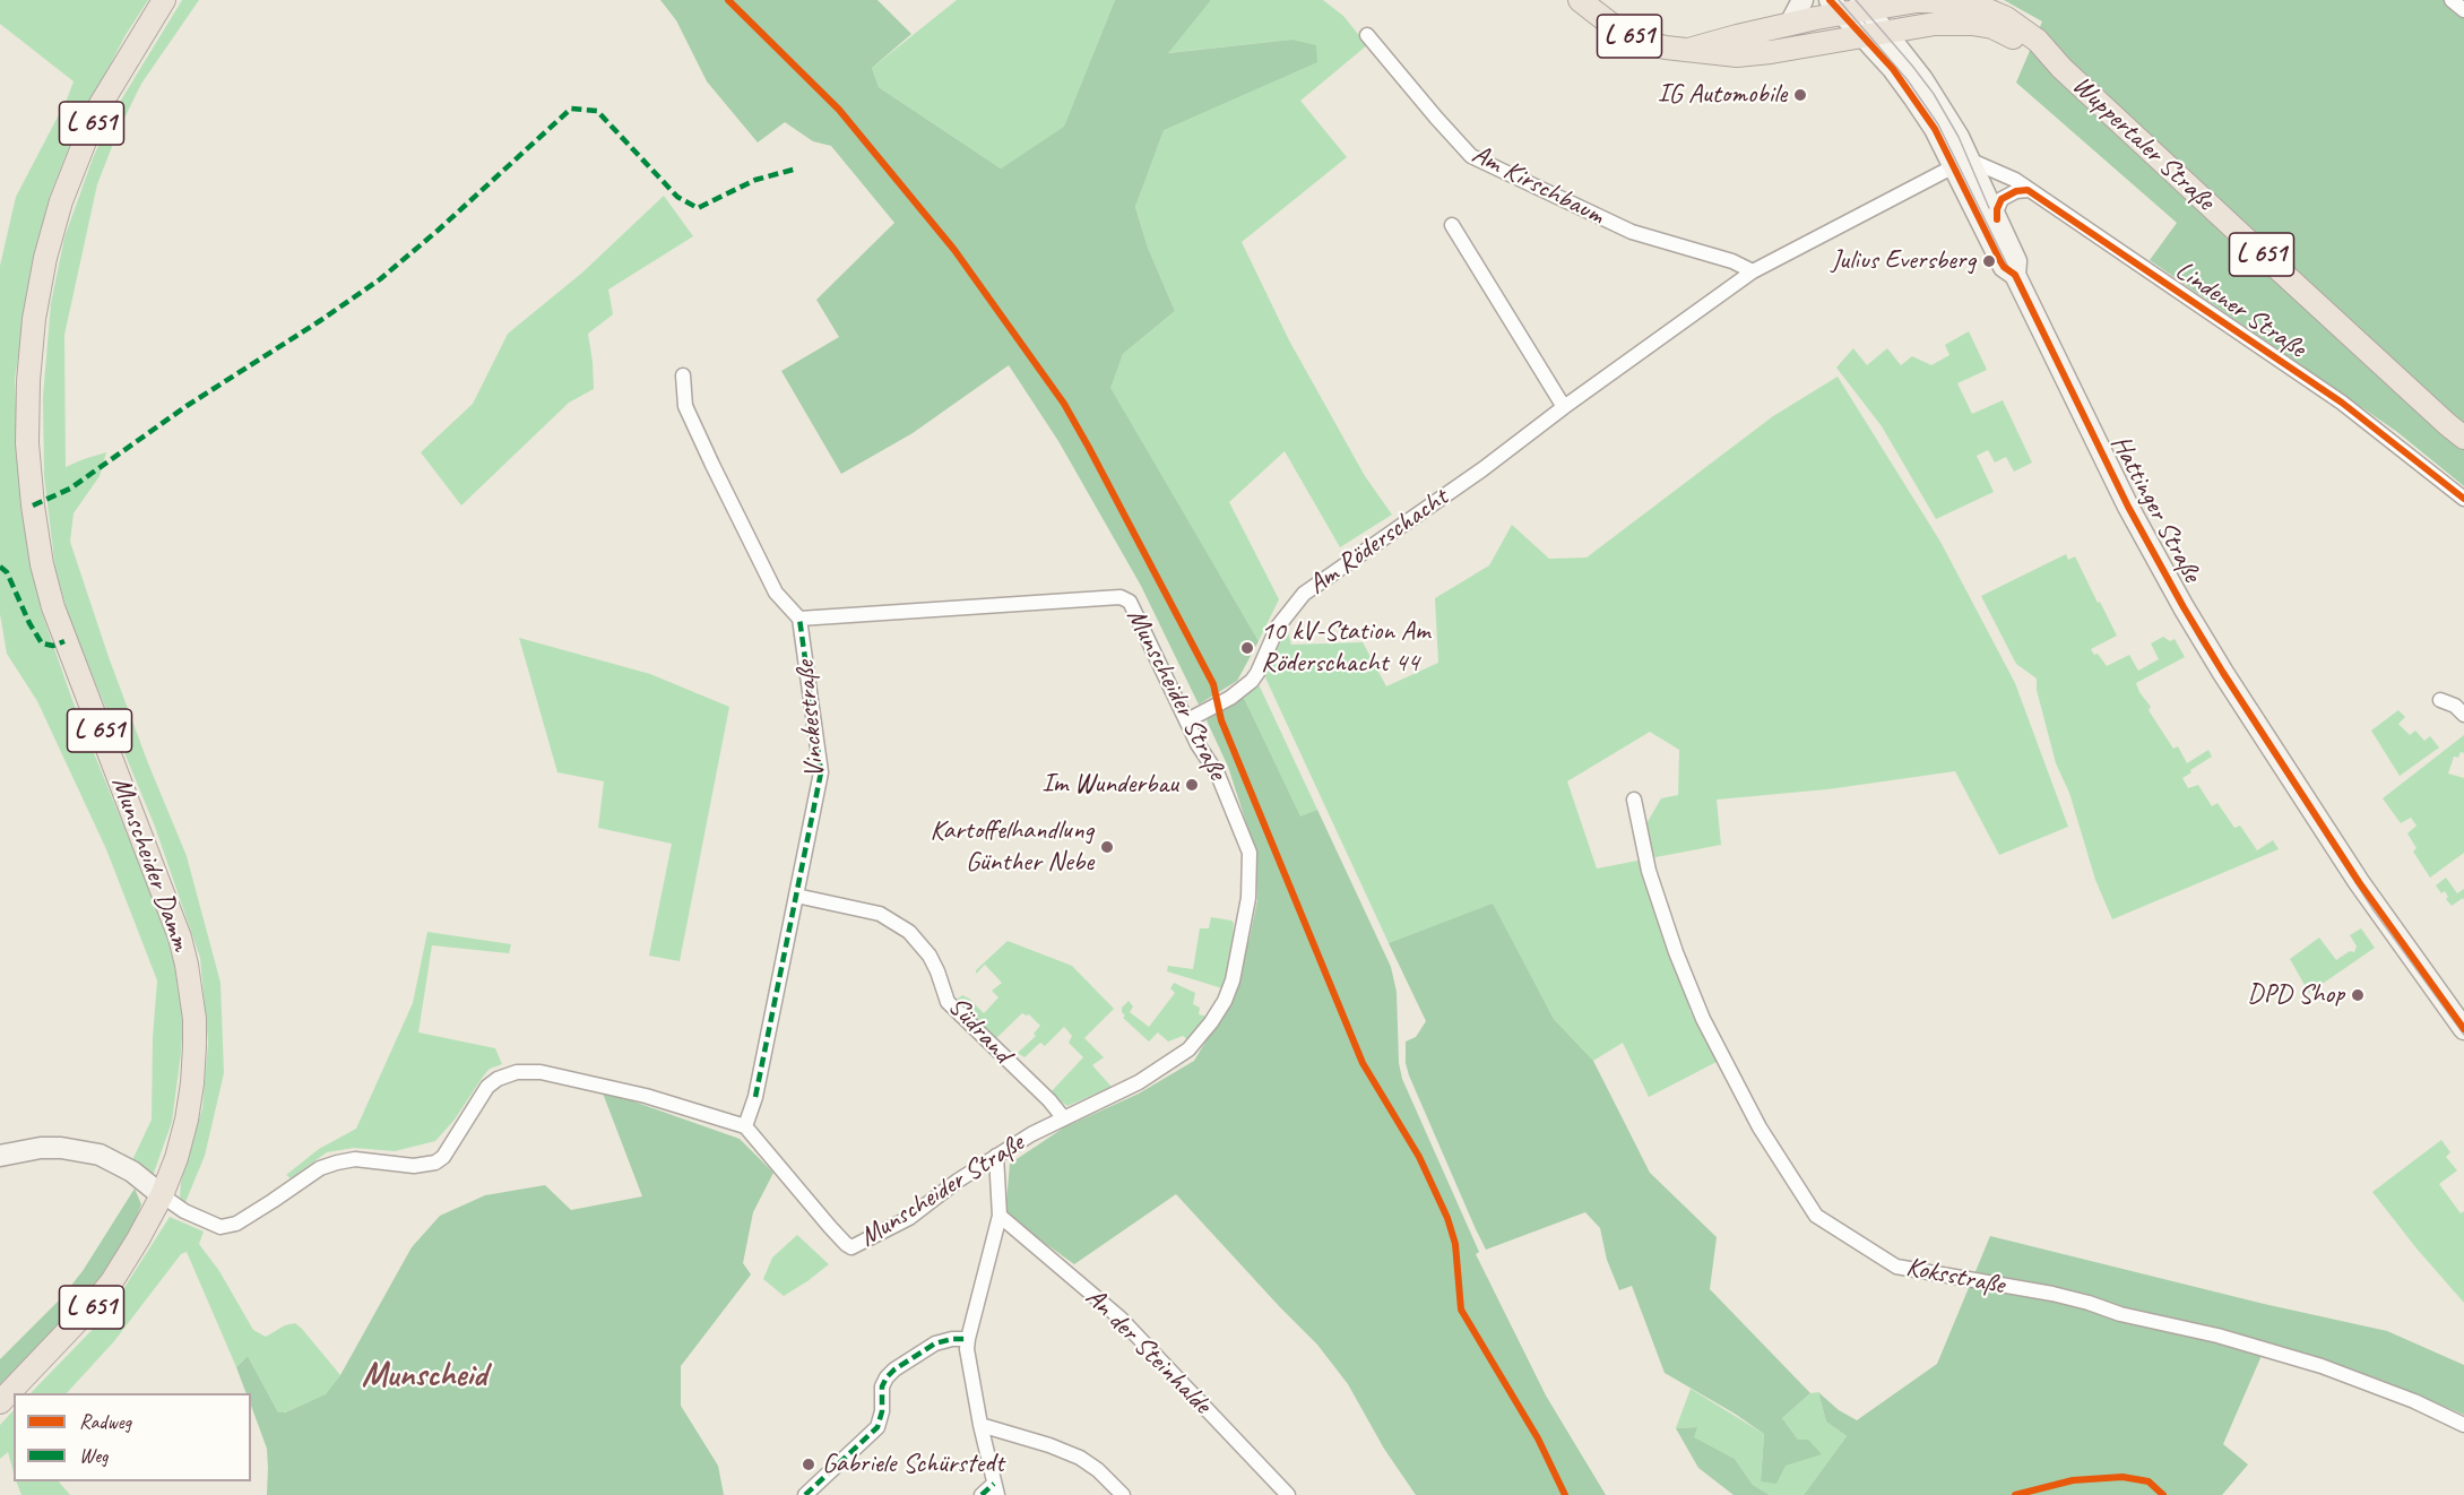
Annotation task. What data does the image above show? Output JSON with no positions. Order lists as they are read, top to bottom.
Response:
{
  "streets": {
    "main road": ["L 651", "Wuppertaler Straße", "Munscheider Damm"],
    "street": [
      "Am Kirschbaum",
      "Lindener Straße",
      "Hattinger Straße",
      "Am Röderschacht",
      "Munscheider Straße",
      "Vinckestraße",
      "Südrand",
      "Koksstraße",
      "An der Steinhalde"
    ]
  },
  "crossings": [
    ["L 651", "Wuppertaler Straße"],
    ["L 651", "Hattinger Straße"],
    ["L 651", "Munscheider Damm"],
    ["Wuppertaler Straße", "Hattinger Straße"],
    ["Am Kirschbaum", "Am Röderschacht"],
    ["Lindener Straße", "Hattinger Straße"],
    ["Lindener Straße", "Am Röderschacht"],
    ["Hattinger Straße", "Am Röderschacht"],
    ["Am Röderschacht", "Munscheider Straße"],
    ["Munscheider Straße", "Vinckestraße"],
    ["Munscheider Straße", "Südrand"],
    ["Vinckestraße", "Südrand"]
  ],
  "districts": ["Munscheid"],
  "places": [
    "IG Automobile",
    "Julius Eversberg",
    "10 kV-Station Am Röderschacht 44",
    "Im Wunderbau",
    "Kartoffelhandlung Günther Nebe",
    "DPD Shop",
    "Gabriele Schürstedt"
  ],
  "legend": ["Radweg", "Weg"]
}
